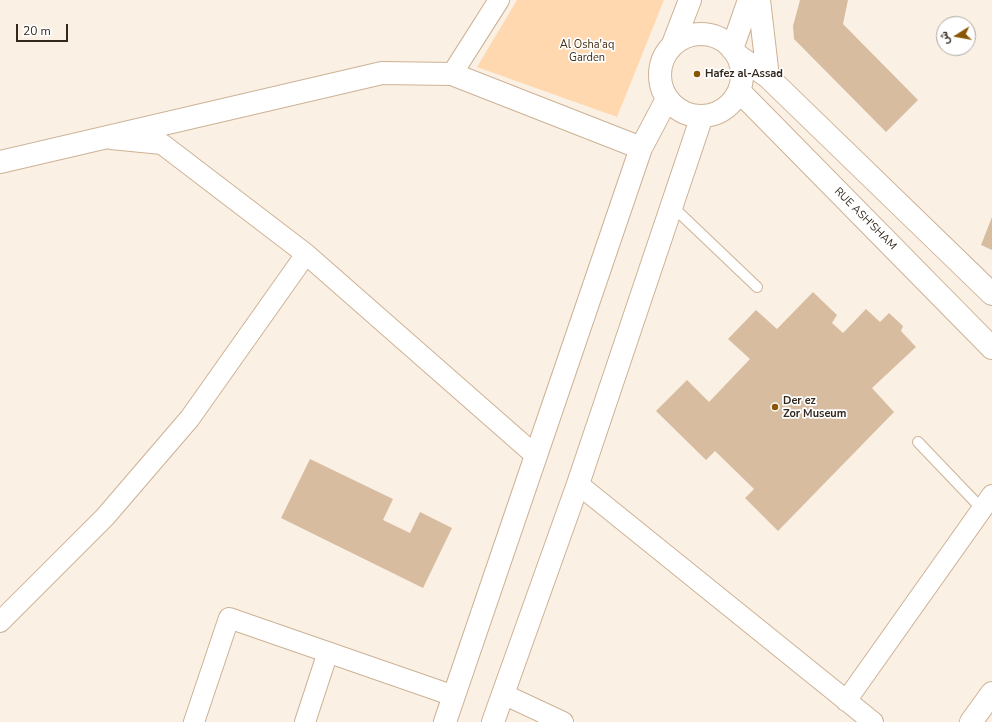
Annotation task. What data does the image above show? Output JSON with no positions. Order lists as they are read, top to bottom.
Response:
{
  "streets": {
    "main road": ["RUE ASH'SHAM"]
  },
  "parks": ["Al Osha'aq Garden"],
  "places": ["Hafez al-Assad", "Der ez Zor Museum"],
  "scale_bar": "20 m",
  "north": "left"
}
